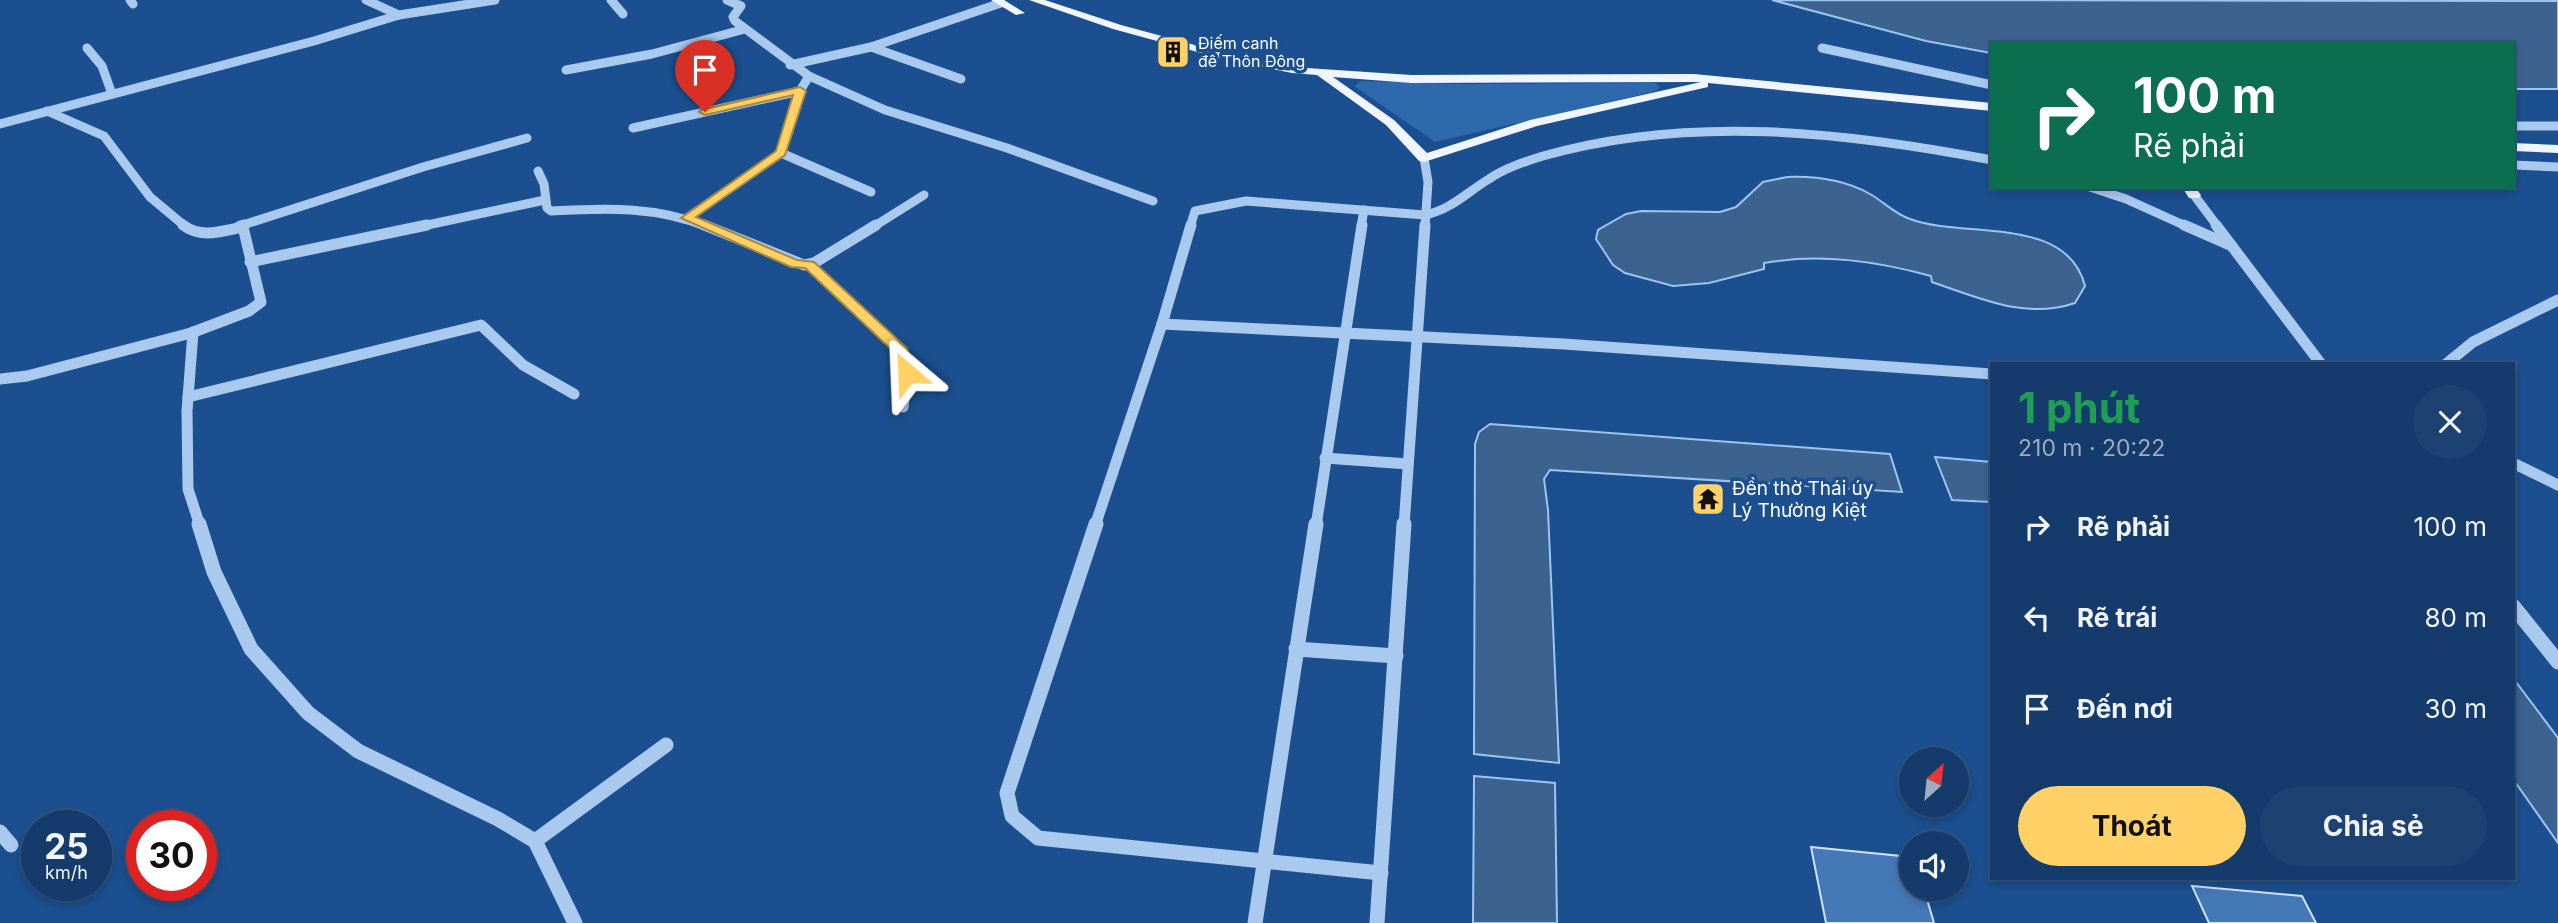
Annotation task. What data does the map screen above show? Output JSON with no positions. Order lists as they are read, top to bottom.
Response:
{
  "places": {
    "building": ["Điếm canh đê Thôn Đông"],
    "temple": ["Đền thờ Thái úy Lý Thường Kiệt"]
  },
  "north": "top right",
  "page": {
    "turn": ["100 m", "Rẽ phải"],
    "heading": ["1 phút", "210 m · 20:22"],
    "list": [
      {
        "name": "Rẽ phải",
        "value": "100 m"
      },
      {
        "name": "Rẽ trái",
        "value": "80 m"
      },
      {
        "name": "Đến nơi",
        "value": "30 m"
      }
    ],
    "buttons": ["Thoát", "Chia sẻ"],
    "speed": "25 km/h",
    "limit": "30"
  }
}
